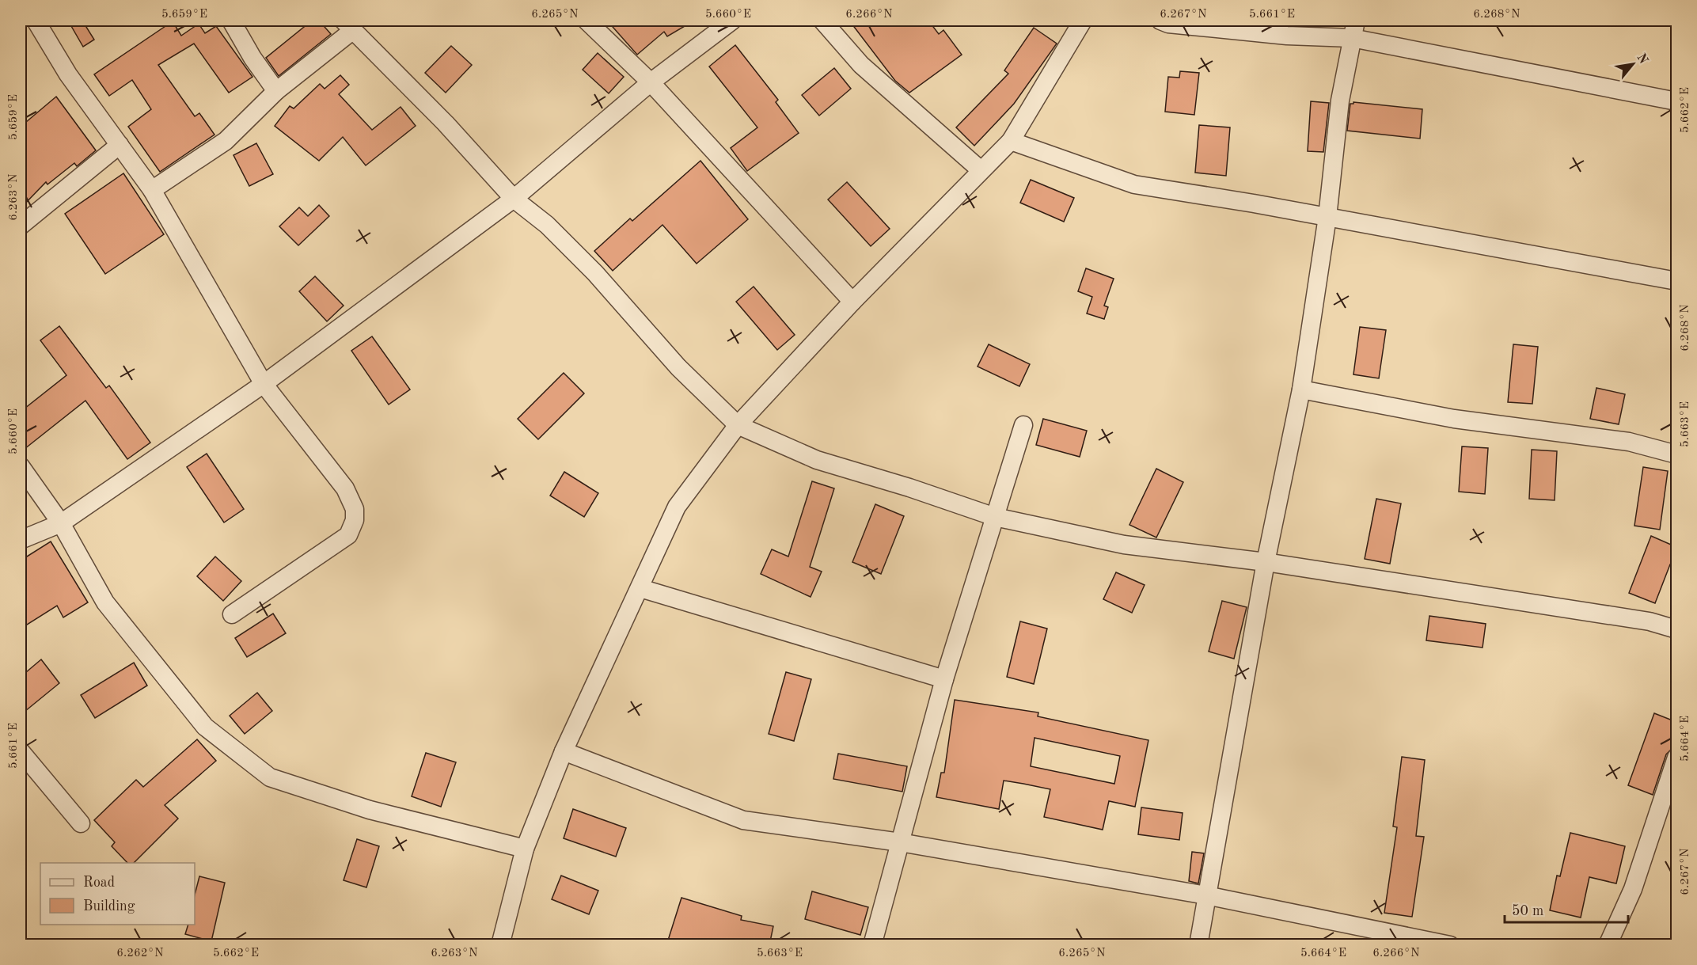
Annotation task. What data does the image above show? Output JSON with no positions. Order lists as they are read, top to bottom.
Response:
{
  "legend": ["Road", "Building"],
  "scale_bar": "50 m",
  "north": "top right",
  "coordinates": [
    "5.659°E",
    "6.265°N",
    "5.660°E",
    "6.266°N",
    "6.267°N",
    "5.661°E",
    "6.268°N",
    "5.662°E",
    "6.263°N",
    "5.663°E",
    "5.664°E",
    "6.262°N"
  ]
}
